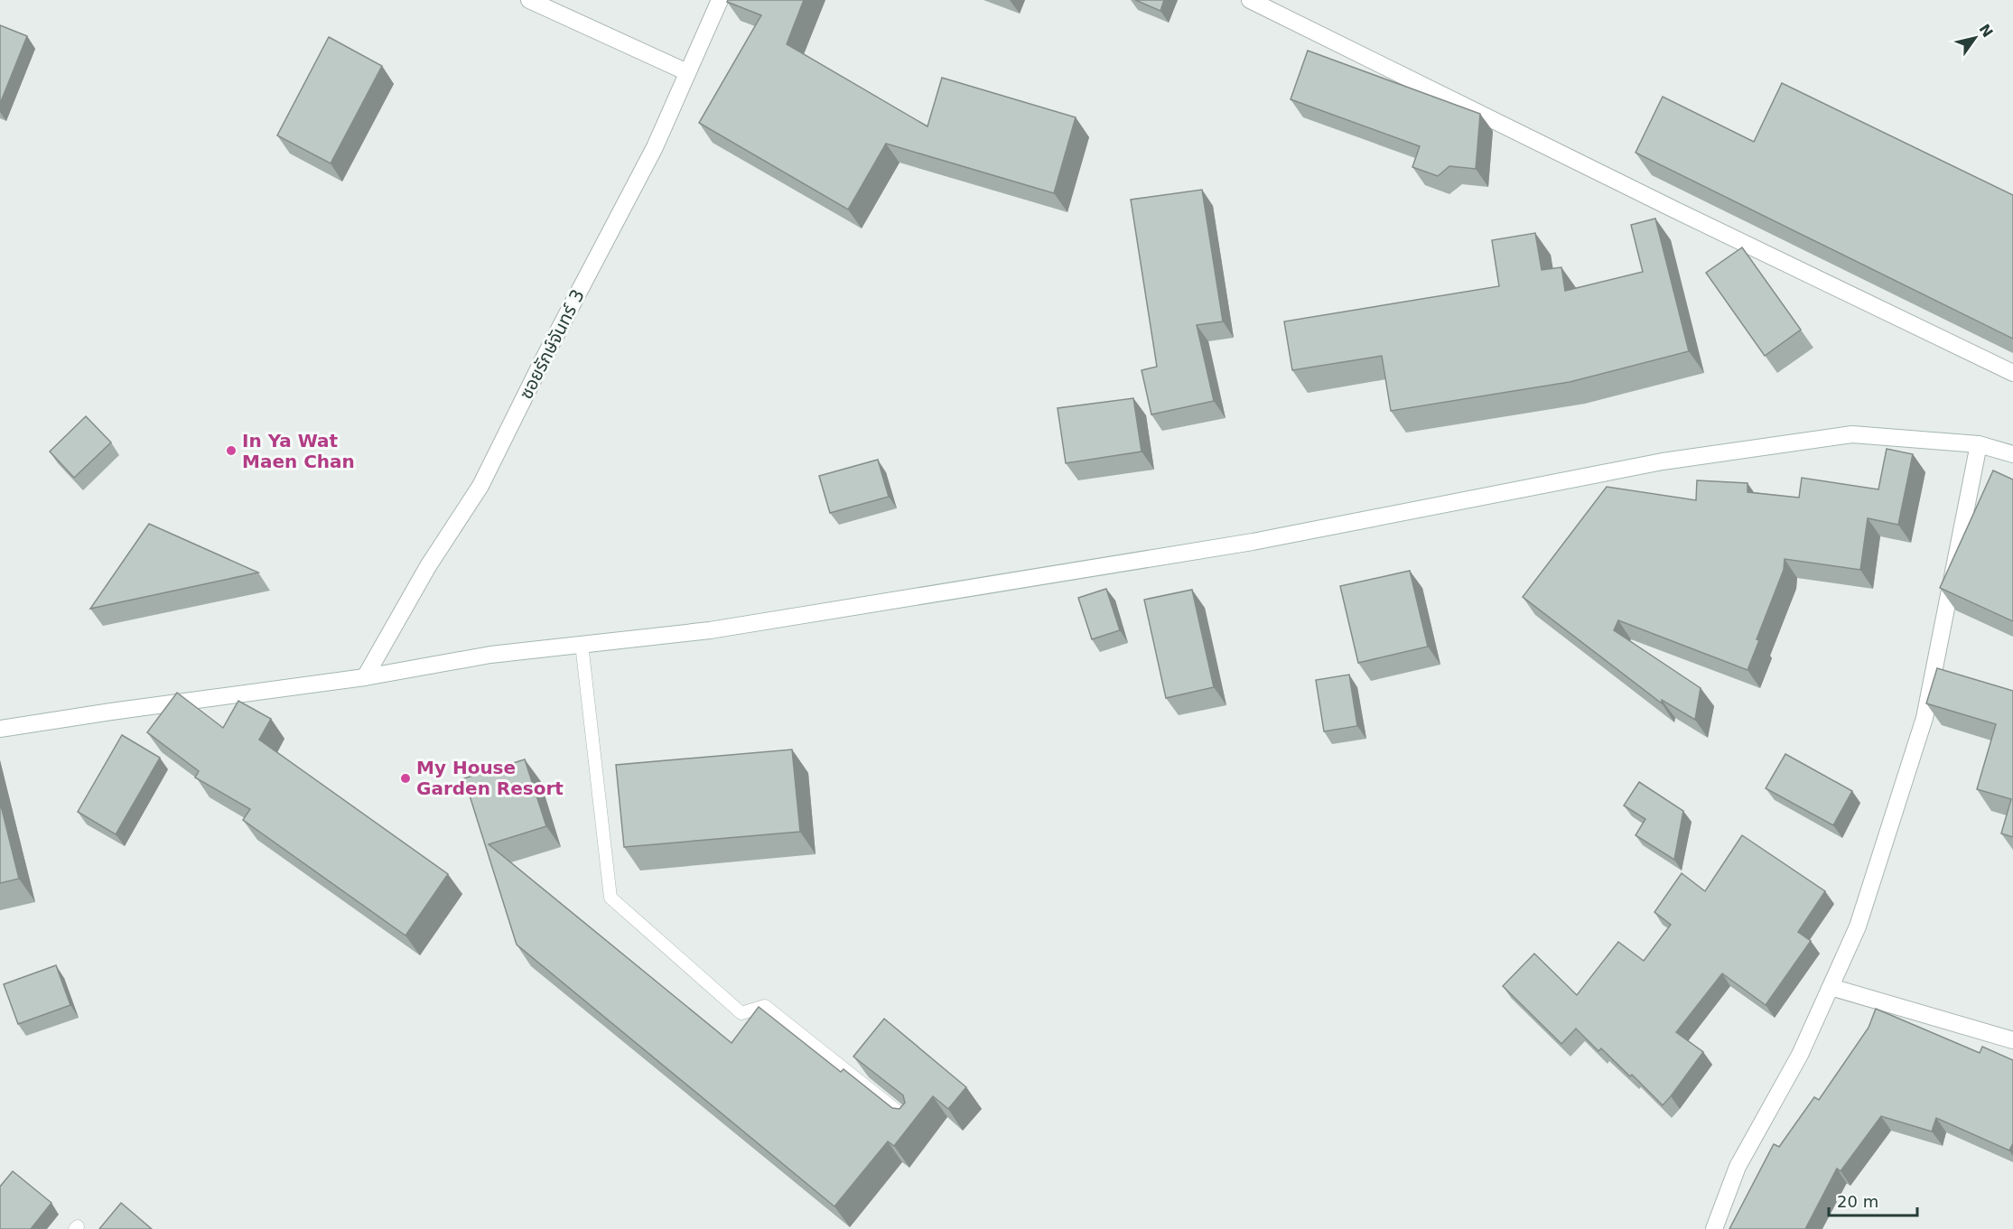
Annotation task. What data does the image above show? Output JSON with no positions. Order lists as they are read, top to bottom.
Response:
{
  "streets": {
    "street": ["ซอยรักษ์จันทร์ 3"]
  },
  "places": ["In Ya Wat Maen Chan", "My House Garden Resort"],
  "scale_bar": "20 m",
  "north": "top right"
}
